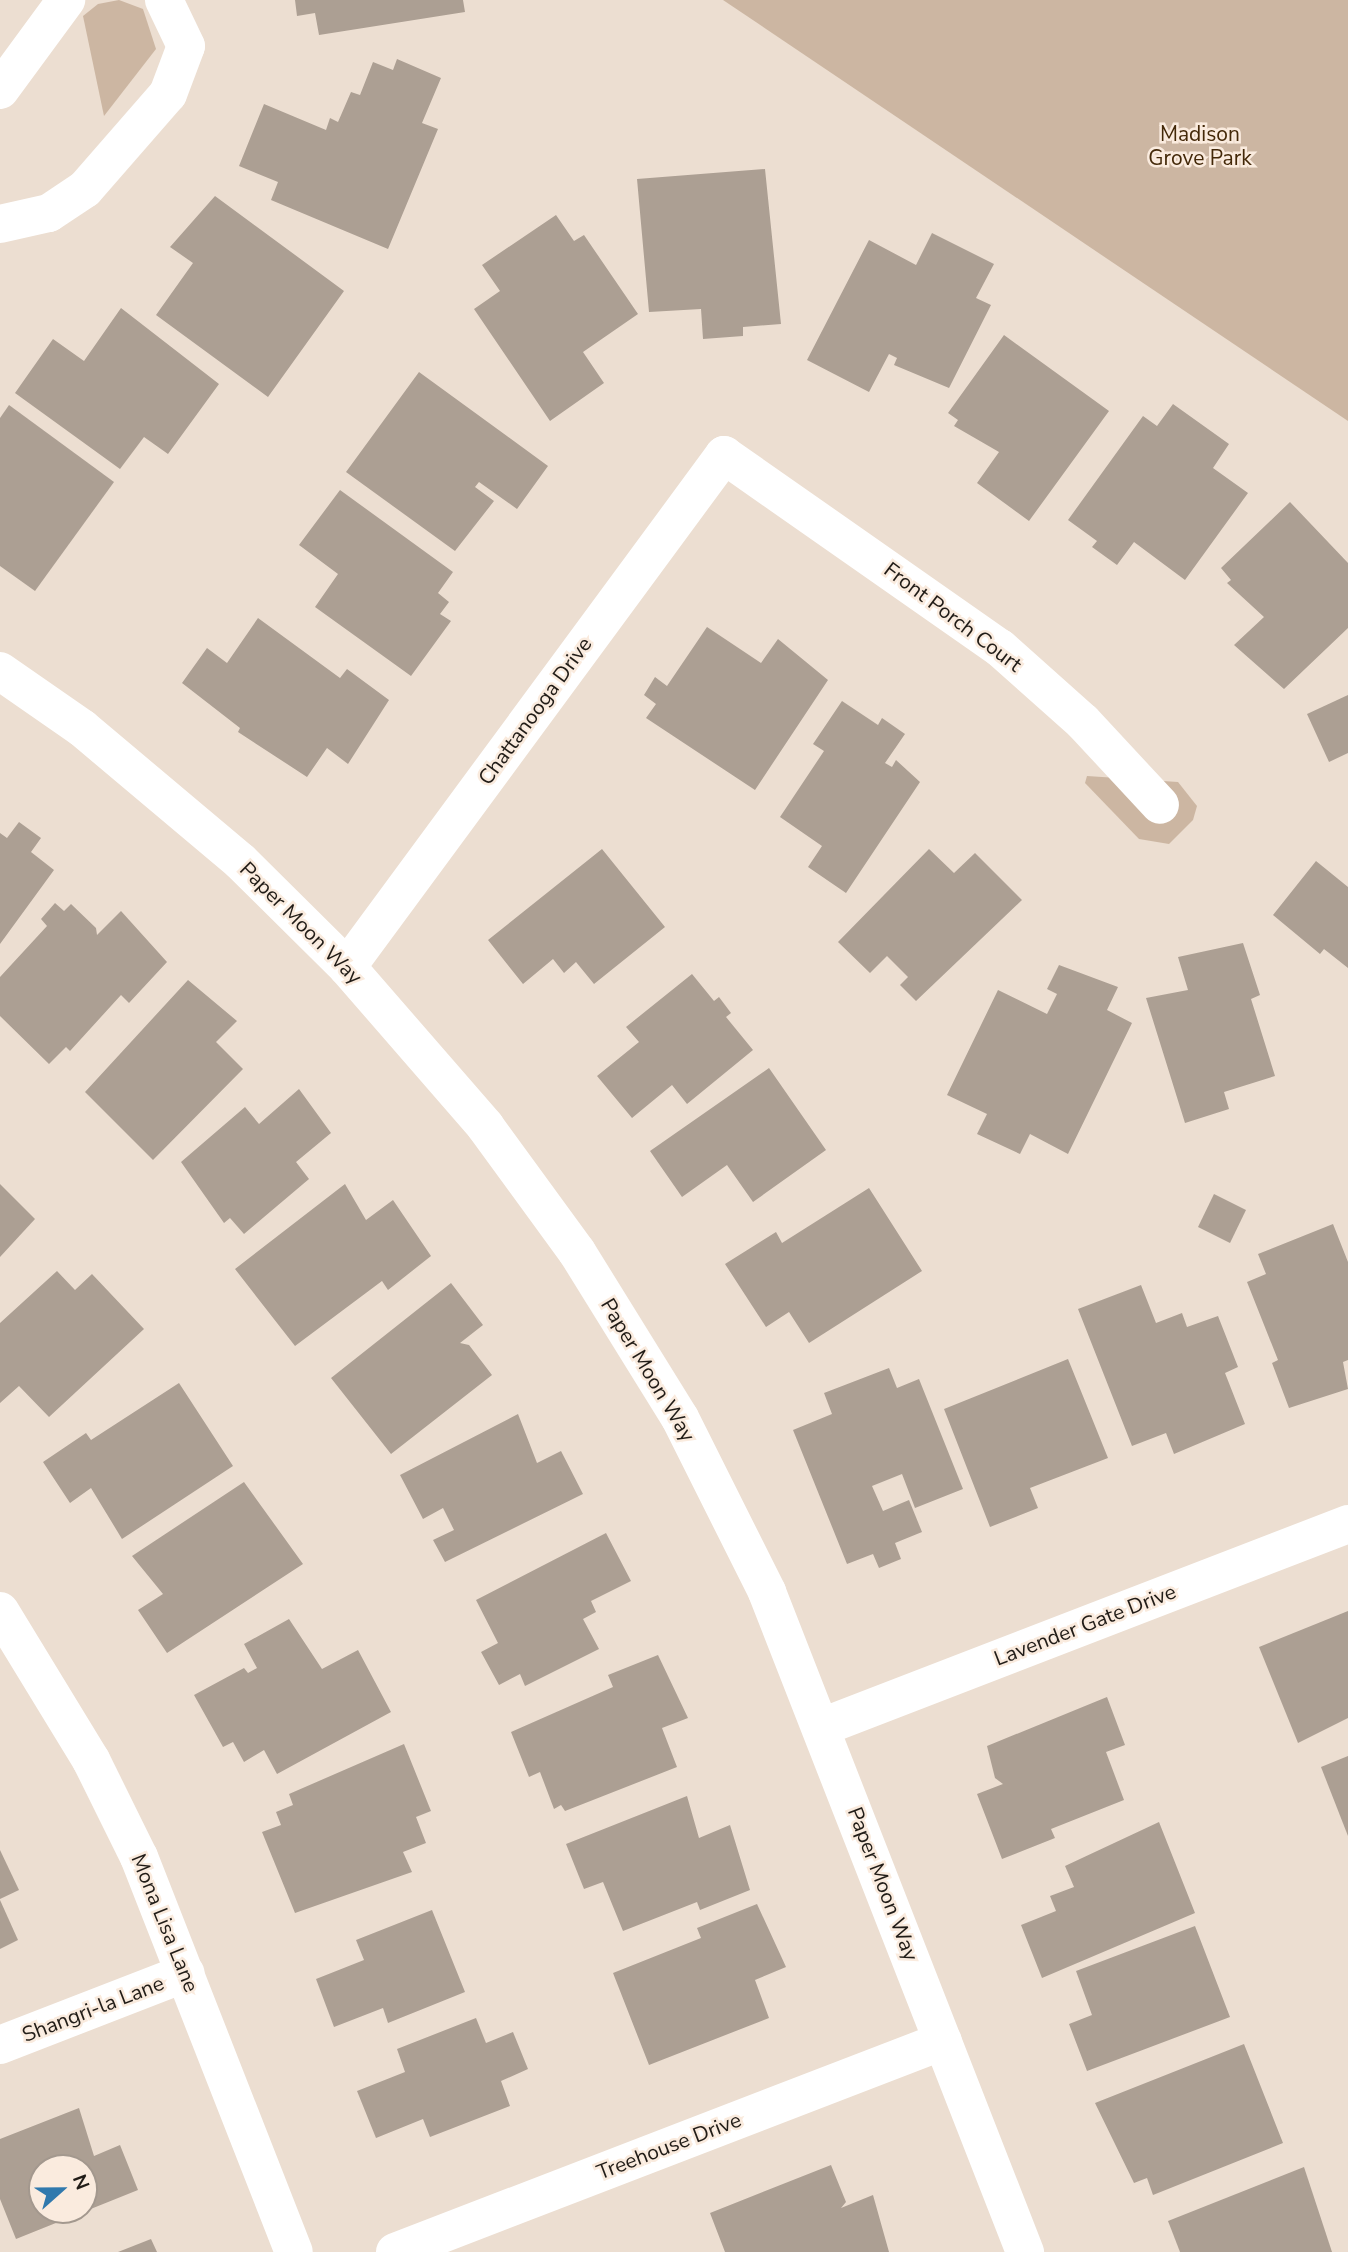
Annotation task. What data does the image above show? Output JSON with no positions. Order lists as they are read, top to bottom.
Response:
{
  "streets": {
    "street": [
      "Front Porch Court",
      "Chattanooga Drive",
      "Paper Moon Way",
      "Lavender Gate Drive",
      "Mona Lisa Lane",
      "Shangri-la Lane",
      "Treehouse Drive"
    ]
  },
  "crossings": [
    ["Front Porch Court", "Chattanooga Drive"],
    ["Chattanooga Drive", "Paper Moon Way"],
    ["Paper Moon Way", "Lavender Gate Drive"],
    ["Paper Moon Way", "Treehouse Drive"],
    ["Mona Lisa Lane", "Shangri-la Lane"]
  ],
  "parks": ["Madison Grove Park"],
  "north": "right"
}
